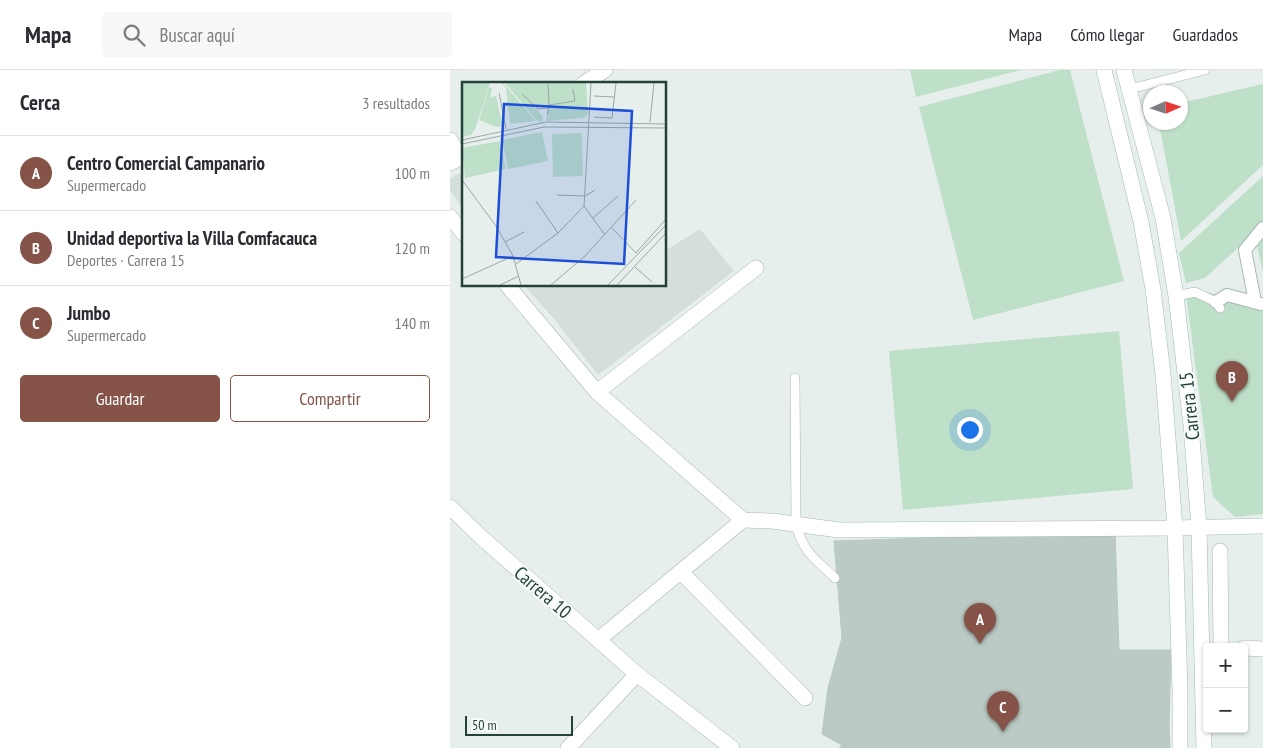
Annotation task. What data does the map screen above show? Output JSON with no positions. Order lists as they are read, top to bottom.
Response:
{
  "streets": {
    "street": ["Carrera 15", "Carrera 10"]
  },
  "scale_bar": "50 m",
  "north": "right",
  "page": {
    "header": "Mapa",
    "search": "Buscar aquí",
    "nav": ["Mapa", "Cómo llegar", "Guardados"],
    "heading": ["Cerca", "3 resultados"],
    "list": [
      {
        "mark": "A",
        "name": "Centro Comercial Campanario",
        "note": "Supermercado",
        "value": "100 m"
      },
      {
        "mark": "B",
        "name": "Unidad deportiva la Villa Comfacauca",
        "note": "Deportes · Carrera 15",
        "value": "120 m"
      },
      {
        "mark": "C",
        "name": "Jumbo",
        "note": "Supermercado",
        "value": "140 m"
      }
    ],
    "buttons": ["Guardar", "Compartir"],
    "pins": ["B", "A", "C"],
    "map_buttons": ["+", "−"],
    "scale": "50 m"
  }
}
